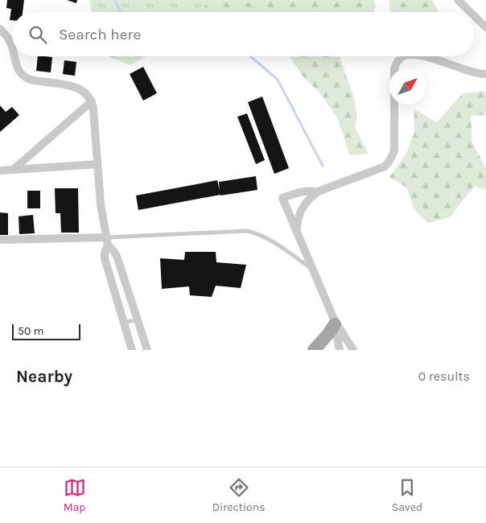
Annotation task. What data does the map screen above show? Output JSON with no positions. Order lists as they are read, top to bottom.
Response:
{
  "scale_bar": "50 m",
  "north": "top right",
  "page": {
    "search": "Search here",
    "scale": "50 m",
    "heading": ["Nearby", "0 results"],
    "nav": ["Map", "Directions", "Saved"]
  }
}
